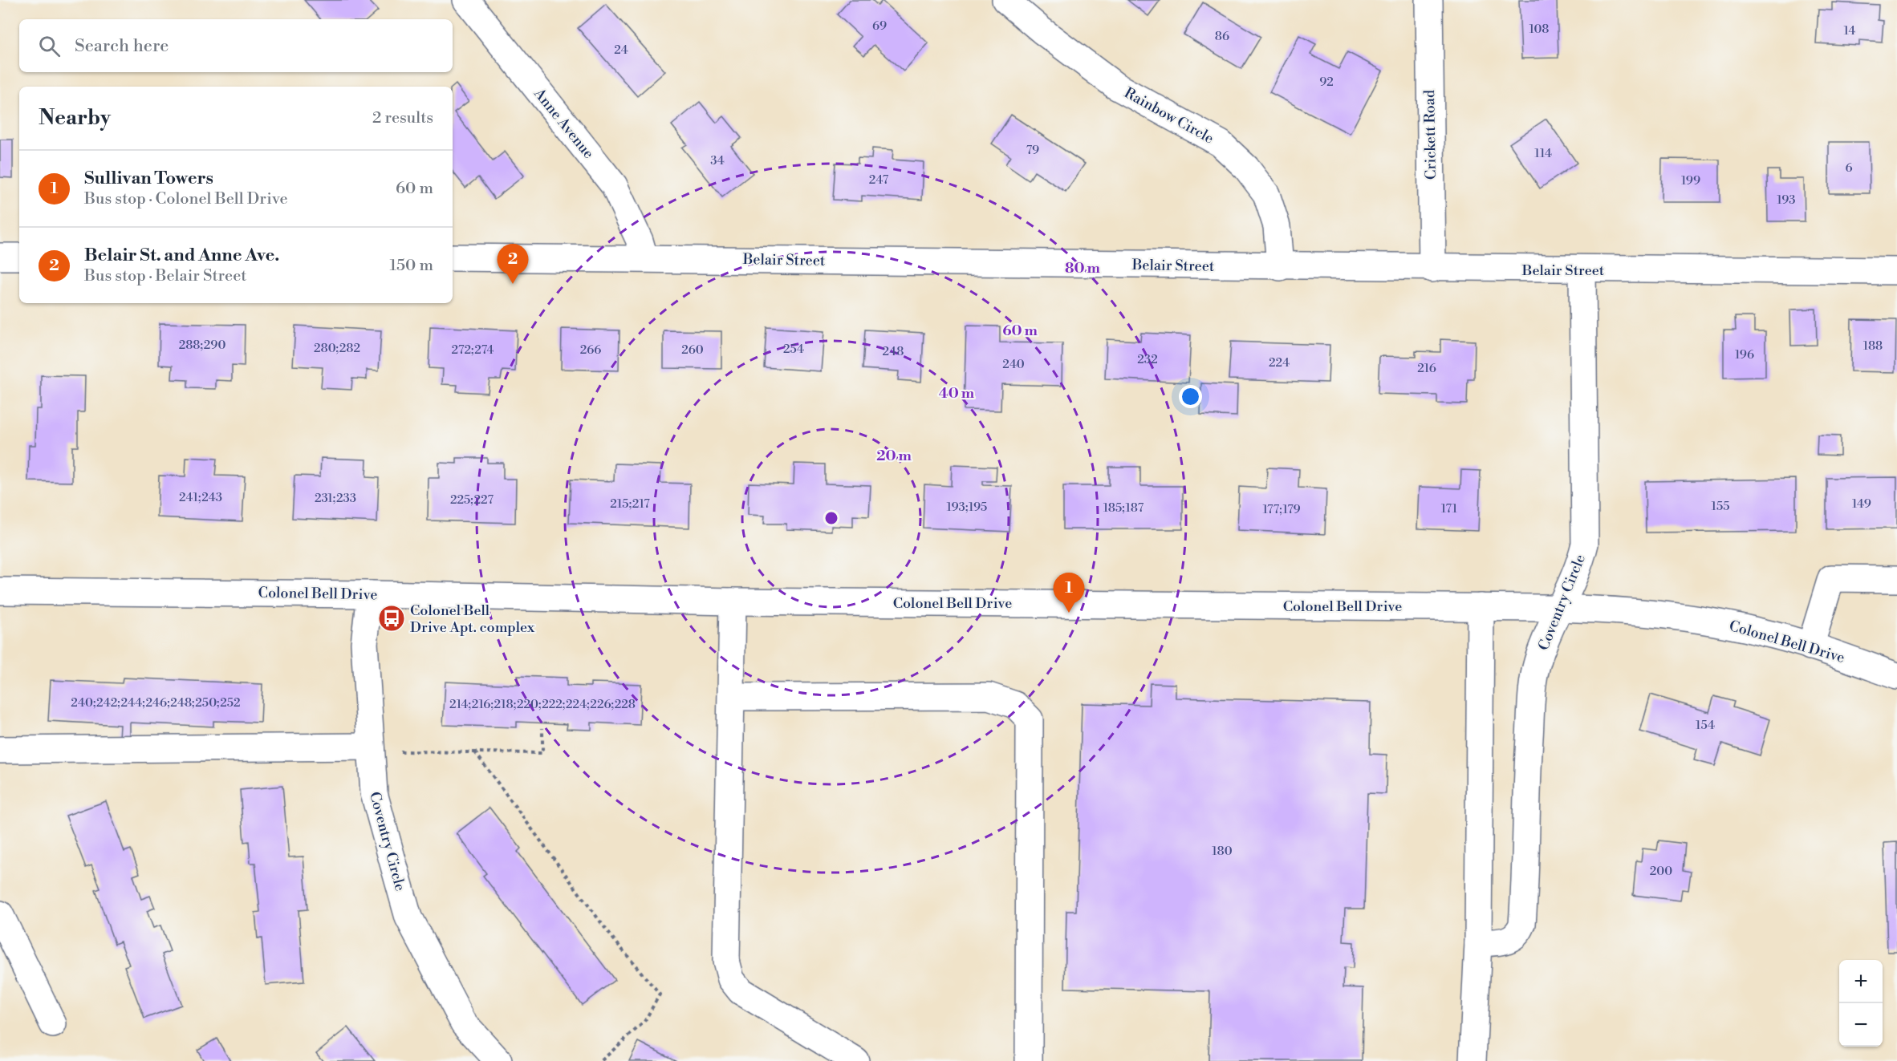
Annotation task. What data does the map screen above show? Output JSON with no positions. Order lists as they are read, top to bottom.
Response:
{
  "streets": {
    "street": [
      "Rainbow Circle",
      "Anne Avenue",
      "Crickett Road",
      "Belair Street",
      "Colonel Bell Drive",
      "Coventry Circle"
    ]
  },
  "crossings": [
    ["Rainbow Circle", "Belair Street"],
    ["Anne Avenue", "Belair Street"],
    ["Crickett Road", "Belair Street"],
    ["Belair Street", "Coventry Circle"],
    ["Colonel Bell Drive", "Coventry Circle"]
  ],
  "places": {
    "bus stop": ["Colonel Bell Drive Apt. complex"]
  },
  "house_numbers": [
    "69",
    "108",
    "14",
    "86",
    "24",
    "92",
    "79",
    "114",
    "34",
    "6",
    "247",
    "199",
    "193",
    "288;290",
    "188",
    "280;282",
    "254",
    "272;274",
    "266",
    "260",
    "248",
    "196",
    "232",
    "224",
    "240",
    "216",
    "241;243",
    "231;233",
    "225;227",
    "215;217",
    "149",
    "155",
    "193;195",
    "185;187",
    "171",
    "177;179",
    "240;242;244;246;248;250;252",
    "214;216;218;220;222;224;226;228",
    "154",
    "180",
    "200"
  ],
  "page": {
    "search": "Search here",
    "heading": ["Nearby", "2 results"],
    "list": [
      {
        "mark": "1",
        "name": "Sullivan Towers",
        "note": "Bus stop · Colonel Bell Drive",
        "value": "60 m"
      },
      {
        "mark": "2",
        "name": "Belair St. and Anne Ave.",
        "note": "Bus stop · Belair Street",
        "value": "150 m"
      }
    ],
    "pins": ["2", "1"],
    "map_buttons": ["+", "−"]
  },
  "rings": [
    "80 m",
    "60 m",
    "40 m",
    "20 m"
  ]
}
